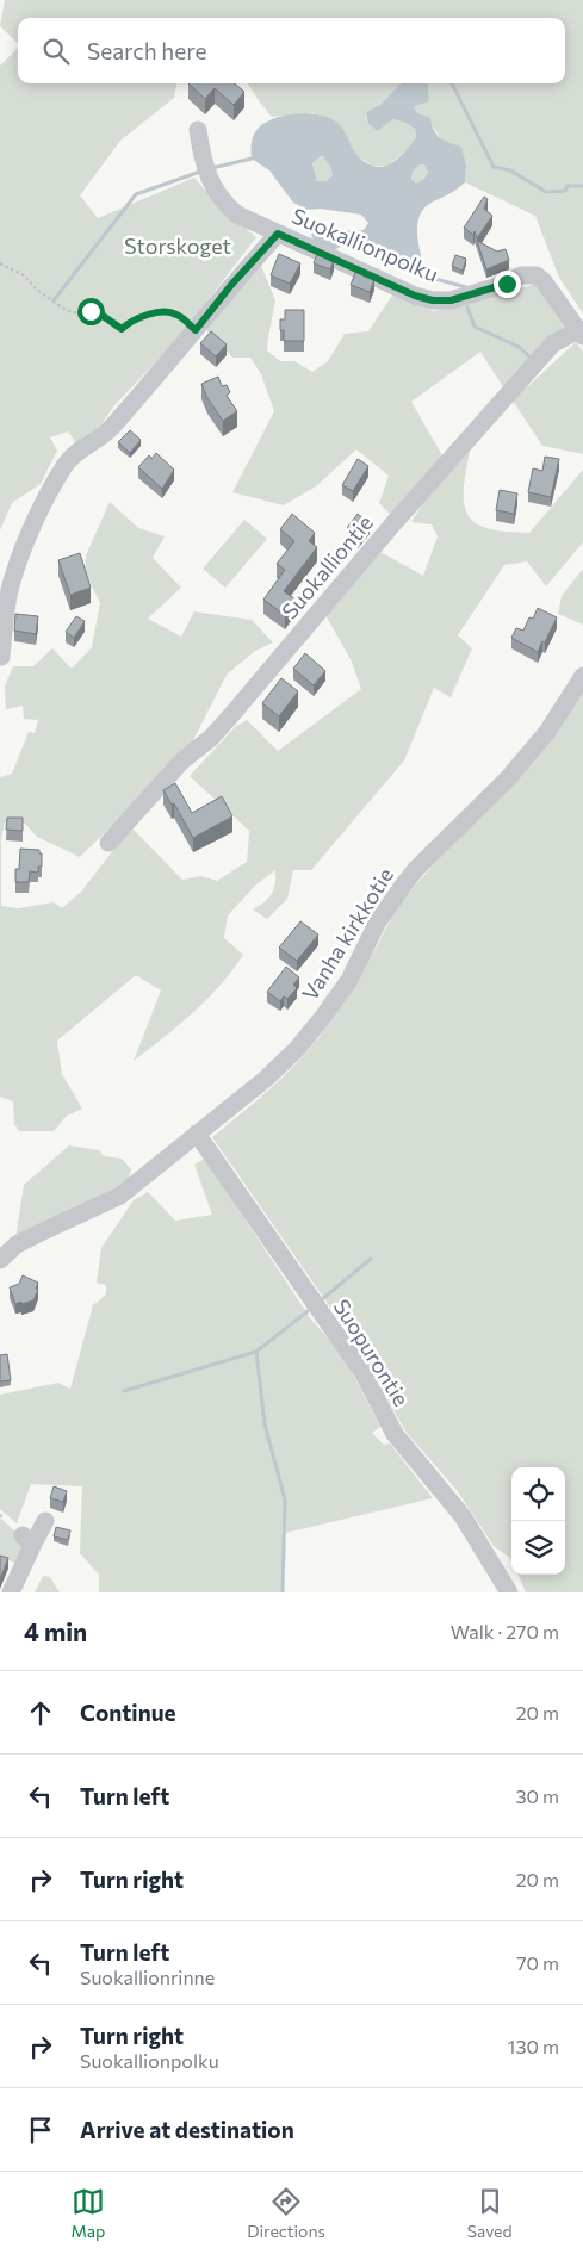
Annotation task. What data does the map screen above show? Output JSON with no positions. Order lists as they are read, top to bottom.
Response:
{
  "streets": {
    "street": [
      "Suokallionpolku",
      "Suokalliontie",
      "Vanha kirkkotie",
      "Suopurontie"
    ]
  },
  "crossings": [
    ["Suokallionpolku", "Suokalliontie"],
    ["Vanha kirkkotie", "Suopurontie"]
  ],
  "parks": ["Storskoget"],
  "page": {
    "search": "Search here",
    "heading": ["4 min", "Walk · 270 m"],
    "list": [
      ["Continue", "20 m"],
      ["Turn left", "30 m"],
      ["Turn right", "20 m"],
      ["Turn left", "Suokallionrinne", "70 m"],
      ["Turn right", "Suokallionpolku", "130 m"],
      "Arrive at destination"
    ],
    "nav": ["Map", "Directions", "Saved"]
  }
}
